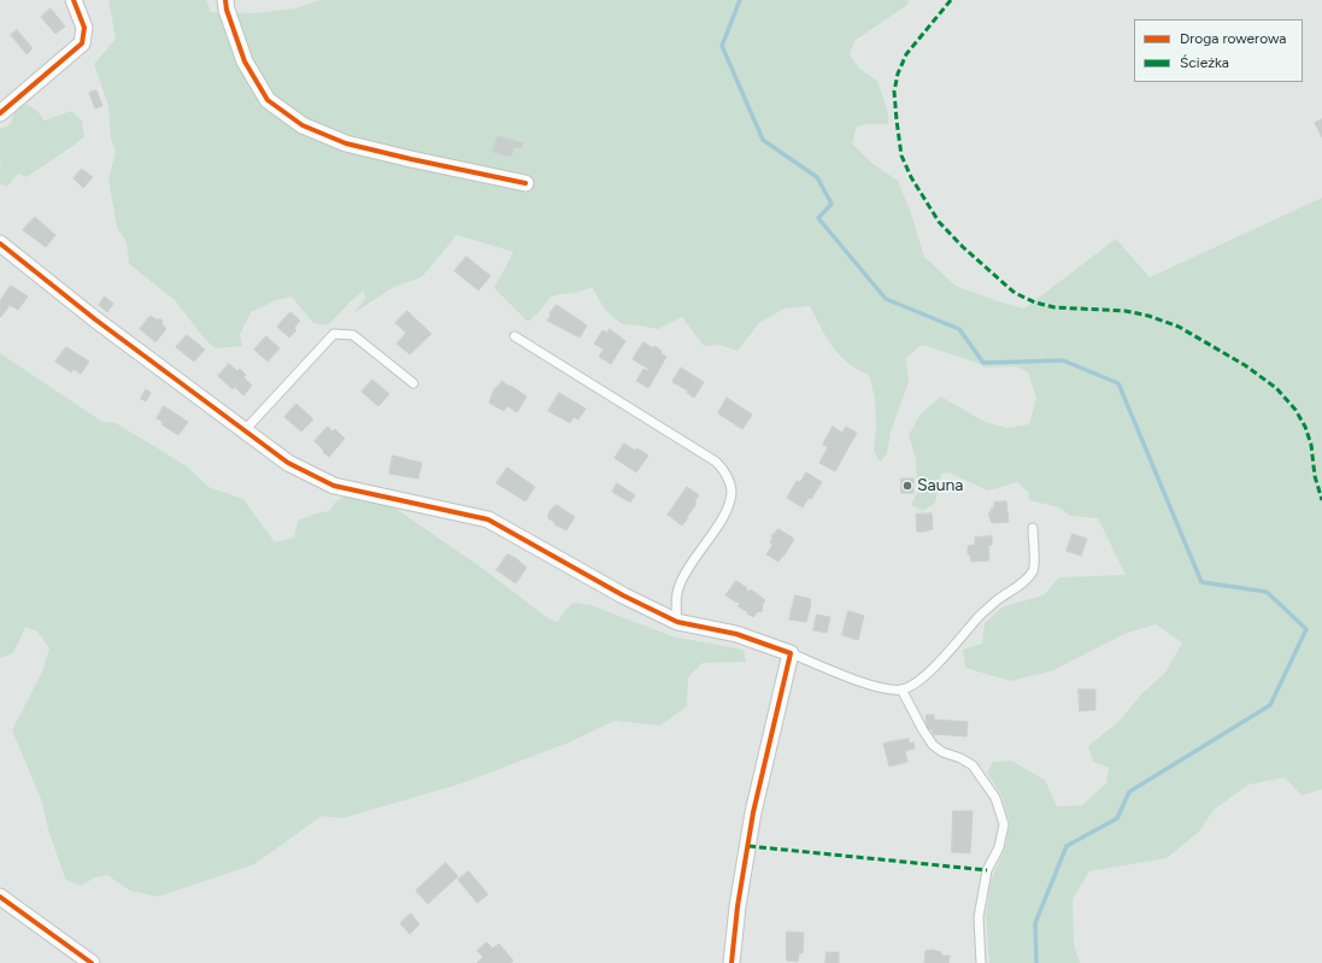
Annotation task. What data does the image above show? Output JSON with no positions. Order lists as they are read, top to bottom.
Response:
{
  "places": ["Sauna"],
  "legend": ["Droga rowerowa", "Ścieżka"]
}
